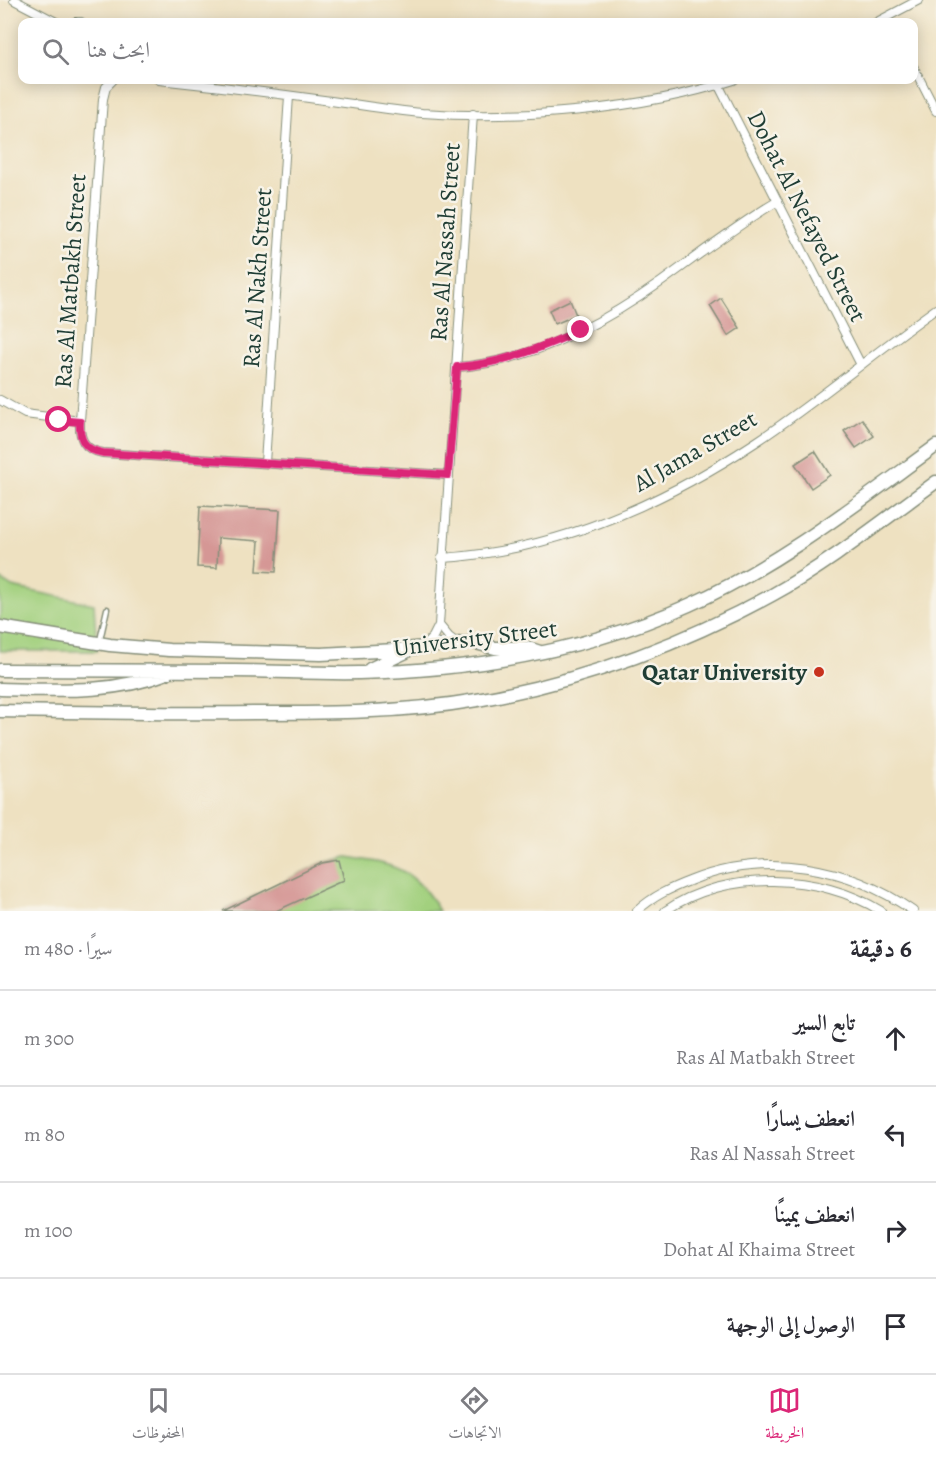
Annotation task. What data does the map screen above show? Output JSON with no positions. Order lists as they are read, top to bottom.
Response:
{
  "streets": {
    "main road": ["University Street"],
    "street": [
      "Dohat Al Nefayed Street",
      "Ras Al Nassah Street",
      "Ras Al Nakh Street",
      "Ras Al Matbakh Street",
      "Al Jama Street"
    ]
  },
  "crossings": [
    ["Dohat Al Nefayed Street", "Al Jama Street"],
    ["Ras Al Nassah Street", "Ras Al Matbakh Street"],
    ["Ras Al Nassah Street", "Al Jama Street"],
    ["Ras Al Nakh Street", "Ras Al Matbakh Street"]
  ],
  "places": ["Qatar University"],
  "page": {
    "search": "ابحث هنا",
    "heading": ["6 دقيقة", "سيرًا · 480 m"],
    "list": [
      ["تابع السير", "Ras Al Matbakh Street", "300 m"],
      ["انعطف يسارًا", "Ras Al Nassah Street", "80 m"],
      ["انعطف يمينًا", "Dohat Al Khaima Street", "100 m"],
      "الوصول إلى الوجهة"
    ],
    "nav": ["الخريطة", "الاتجاهات", "المحفوظات"]
  }
}
